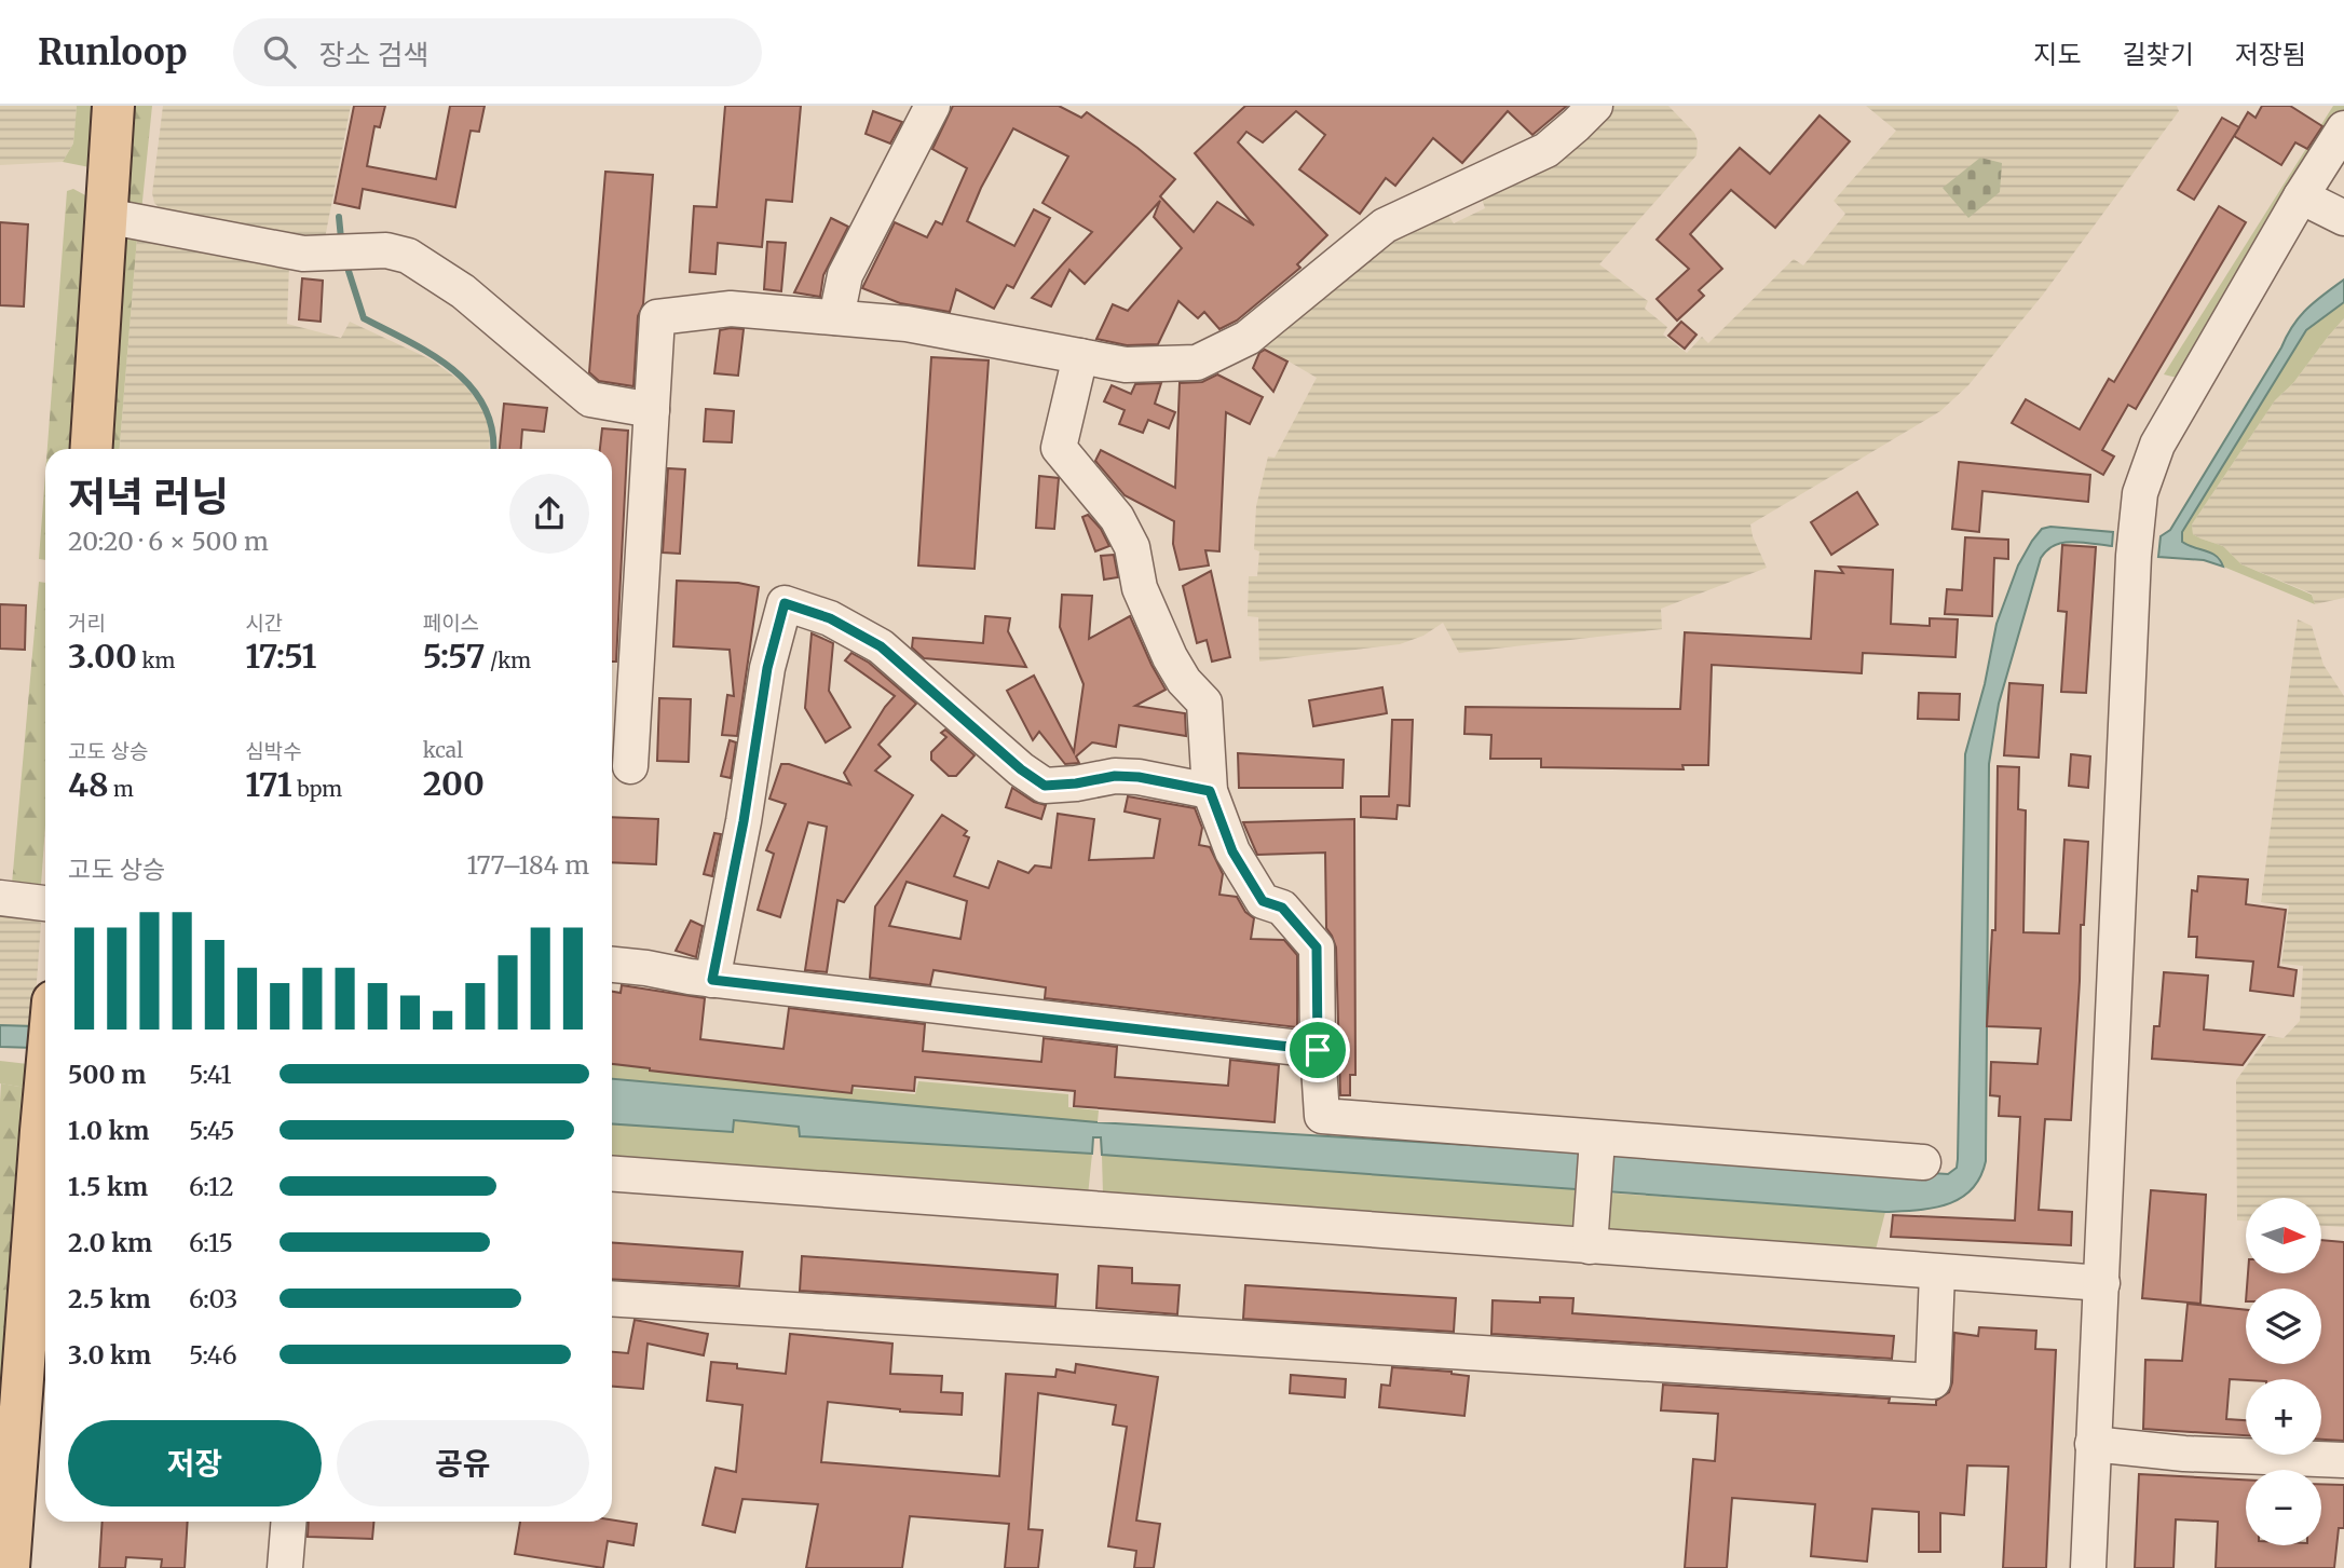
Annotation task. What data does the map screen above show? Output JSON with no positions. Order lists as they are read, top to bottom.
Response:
{
  "north": "right",
  "page": {
    "header": "Runloop",
    "search": "장소 검색",
    "nav": ["지도", "길찾기", "저장됨"],
    "heading": ["저녁 러닝", "20:20 · 6 × 500 m"],
    "stats": [
      ["거리", "3.00 km"],
      ["시간", "17:51"],
      ["페이스", "5:57 /km"],
      ["고도 상승", "48 m"],
      ["심박수", "171 bpm"],
      ["kcal", "200"]
    ],
    "chart": ["고도 상승", "177–184 m"],
    "list": [
      {
        "name": "500 m",
        "note": "5:41"
      },
      {
        "name": "1.0 km",
        "note": "5:45"
      },
      {
        "name": "1.5 km",
        "note": "6:12"
      },
      {
        "name": "2.0 km",
        "note": "6:15"
      },
      {
        "name": "2.5 km",
        "note": "6:03"
      },
      {
        "name": "3.0 km",
        "note": "5:46"
      }
    ],
    "map_buttons": ["+", "−"],
    "buttons": ["저장", "공유"]
  }
}
